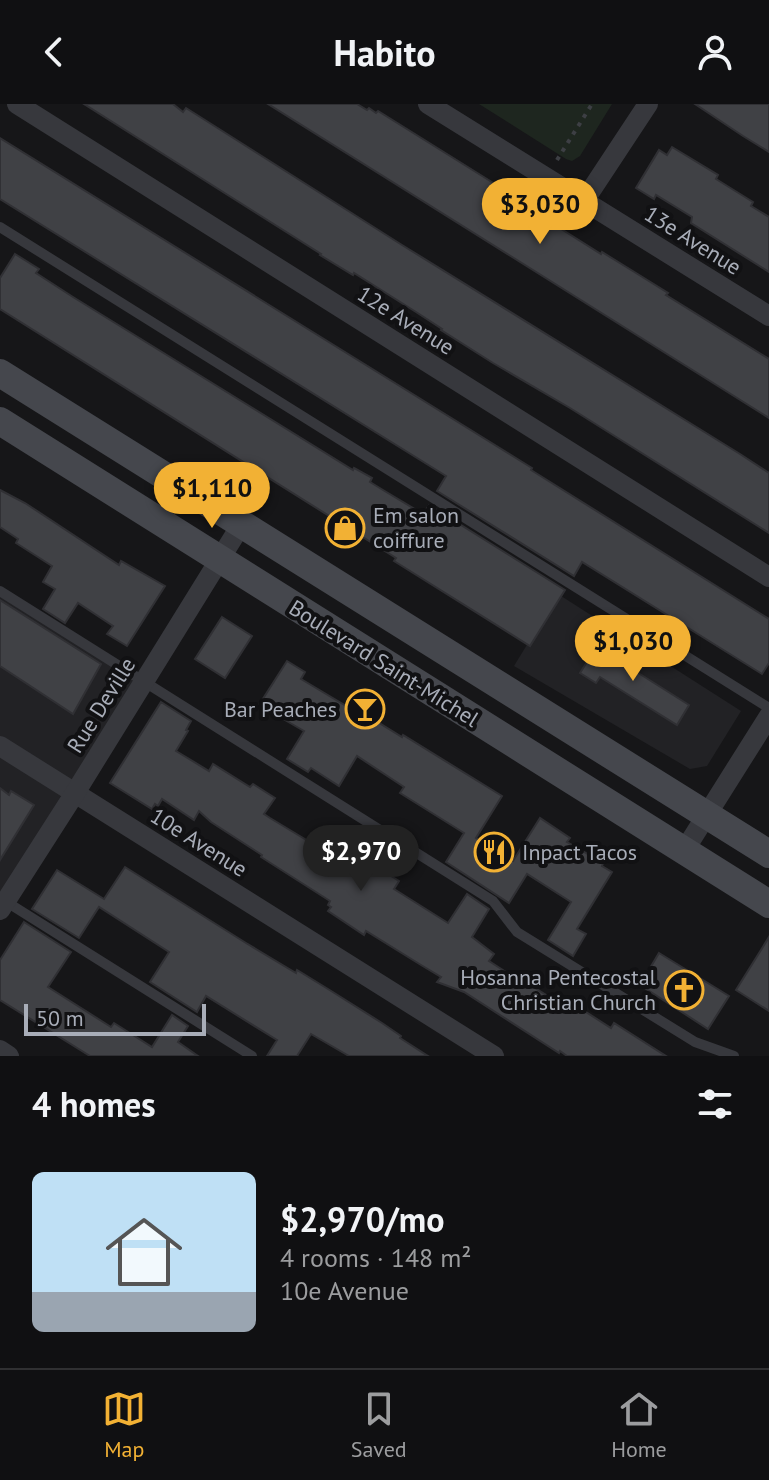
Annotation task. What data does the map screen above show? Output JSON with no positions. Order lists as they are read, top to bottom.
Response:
{
  "streets": {
    "main road": ["Boulevard Saint-Michel"],
    "street": [
      "13e Avenue",
      "12e Avenue",
      "Rue Deville",
      "10e Avenue"
    ]
  },
  "crossings": [
    ["Boulevard Saint-Michel", "Rue Deville"],
    ["Rue Deville", "10e Avenue"]
  ],
  "places": {
    "shop": ["Em salon coiffure"],
    "bar": ["Bar Peaches"],
    "restaurant": ["Inpact Tacos"],
    "church": ["Hosanna Pentecostal Christian Church"]
  },
  "scale_bar": "50 m",
  "page": {
    "header": "Habito",
    "price": [
      "$3,030",
      "$1,110",
      "$1,030",
      "$2,970"
    ],
    "scale": "50 m",
    "heading": "4 homes",
    "list": [
      {
        "name": "$2,970/mo",
        "note": "4 rooms · 148 m² · 10e Avenue"
      }
    ],
    "tabs": ["Map", "Saved", "Home"]
  }
}
